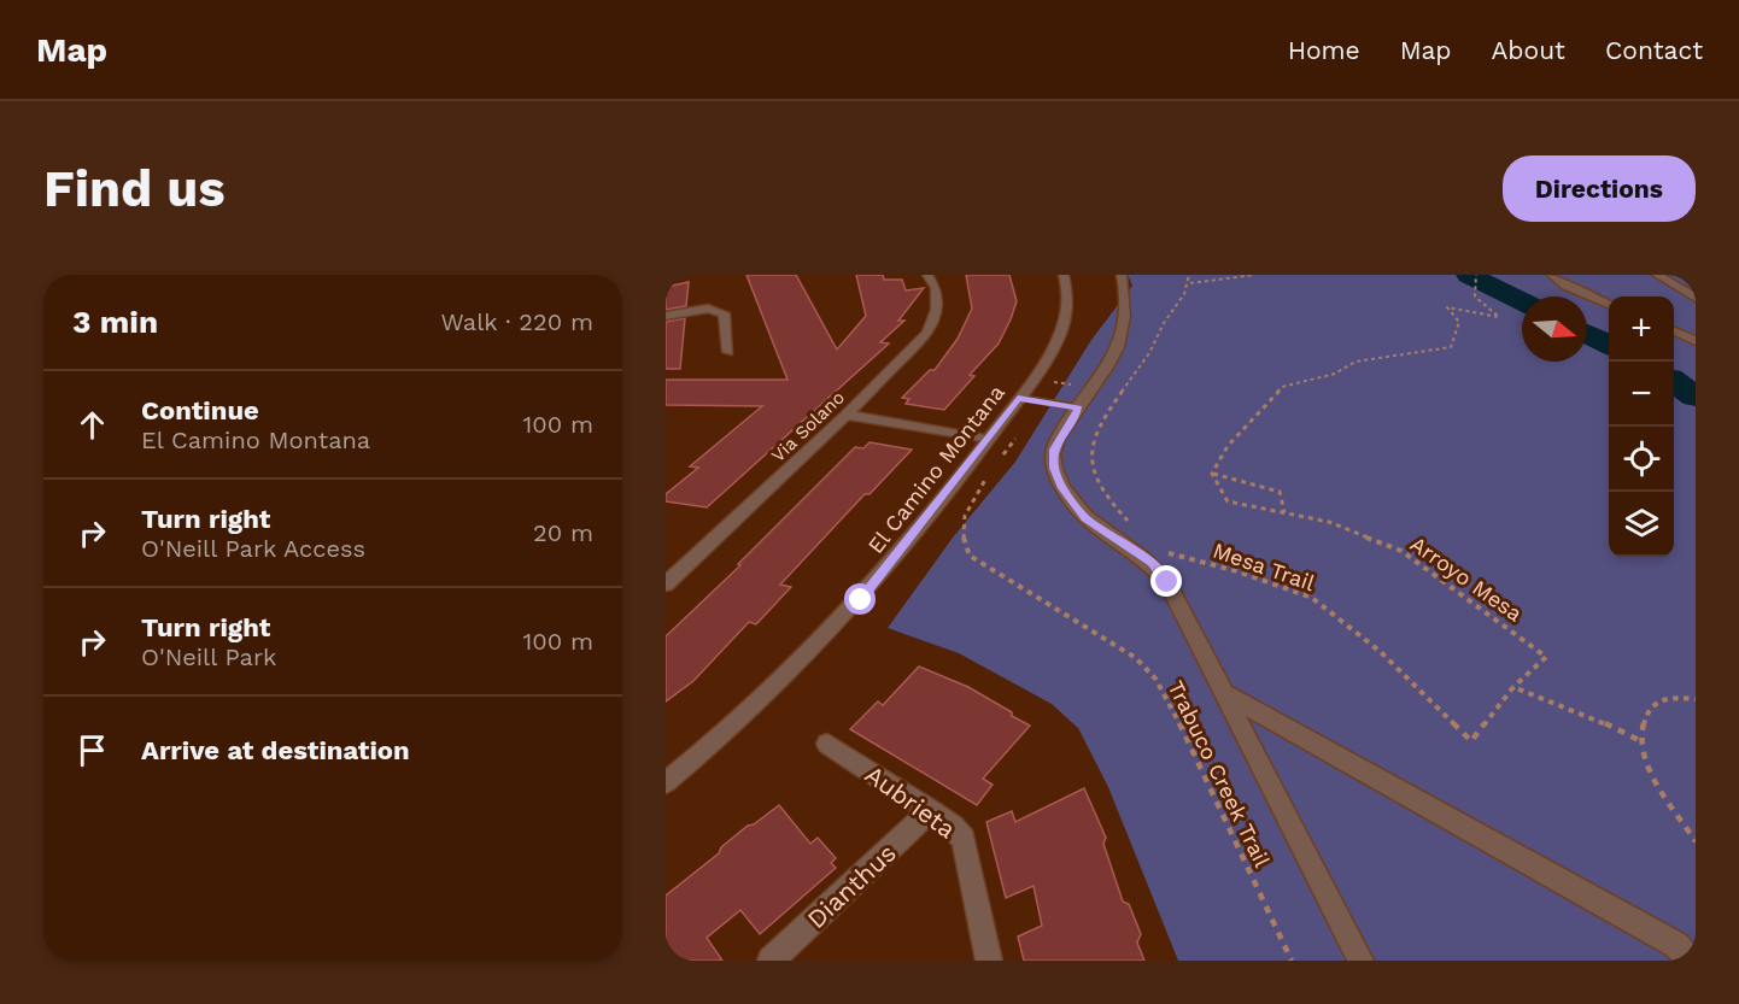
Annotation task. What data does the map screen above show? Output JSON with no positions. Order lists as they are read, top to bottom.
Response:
{
  "streets": {
    "street": [
      "Via Solano",
      "El Camino Montana",
      "Aubrieta",
      "Dianthus"
    ],
    "path": ["Mesa Trail", "Arroyo Mesa", "Trabuco Creek Trail"]
  },
  "crossings": [
    ["Mesa Trail", "Arroyo Mesa"],
    ["Aubrieta", "Dianthus"]
  ],
  "north": "right",
  "page": {
    "header": "Map",
    "nav": [
      "Home",
      "Map",
      "About",
      "Contact"
    ],
    "buttons": "Directions",
    "title": "Find us",
    "heading": ["3 min", "Walk · 220 m"],
    "map_buttons": ["+", "−"],
    "list": [
      ["Continue", "El Camino Montana", "100 m"],
      ["Turn right", "O'Neill Park Access", "20 m"],
      ["Turn right", "O'Neill Park", "100 m"],
      "Arrive at destination"
    ]
  }
}
